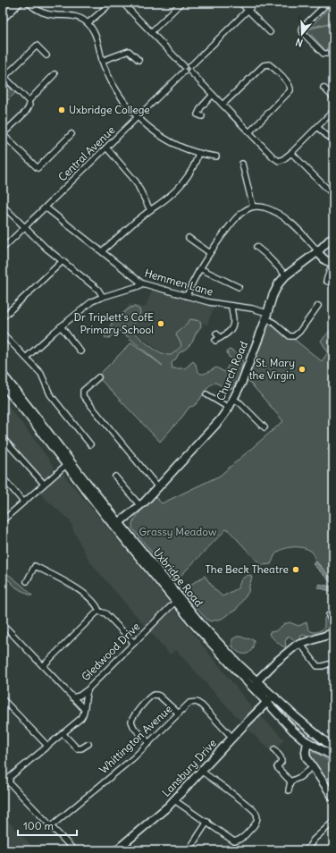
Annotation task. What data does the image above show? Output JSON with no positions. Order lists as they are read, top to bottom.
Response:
{
  "streets": {
    "main road": ["Church Road", "Uxbridge Road", "Lansbury Drive"],
    "street": [
      "Central Avenue",
      "Hemmen Lane",
      "Gledwood Drive",
      "Whittington Avenue"
    ]
  },
  "crossings": [
    ["Central Avenue", "Hemmen Lane"],
    ["Hemmen Lane", "Church Road"],
    ["Church Road", "Uxbridge Road"],
    ["Uxbridge Road", "Gledwood Drive"],
    ["Uxbridge Road", "Lansbury Drive"],
    ["Whittington Avenue", "Lansbury Drive"]
  ],
  "parks": ["Grassy Meadow"],
  "places": [
    "Uxbridge College",
    "Dr Triplett's CofE Primary School",
    "St. Mary the Virgin",
    "The Beck Theatre"
  ],
  "scale_bar": "100 m",
  "north": "bottom"
}
